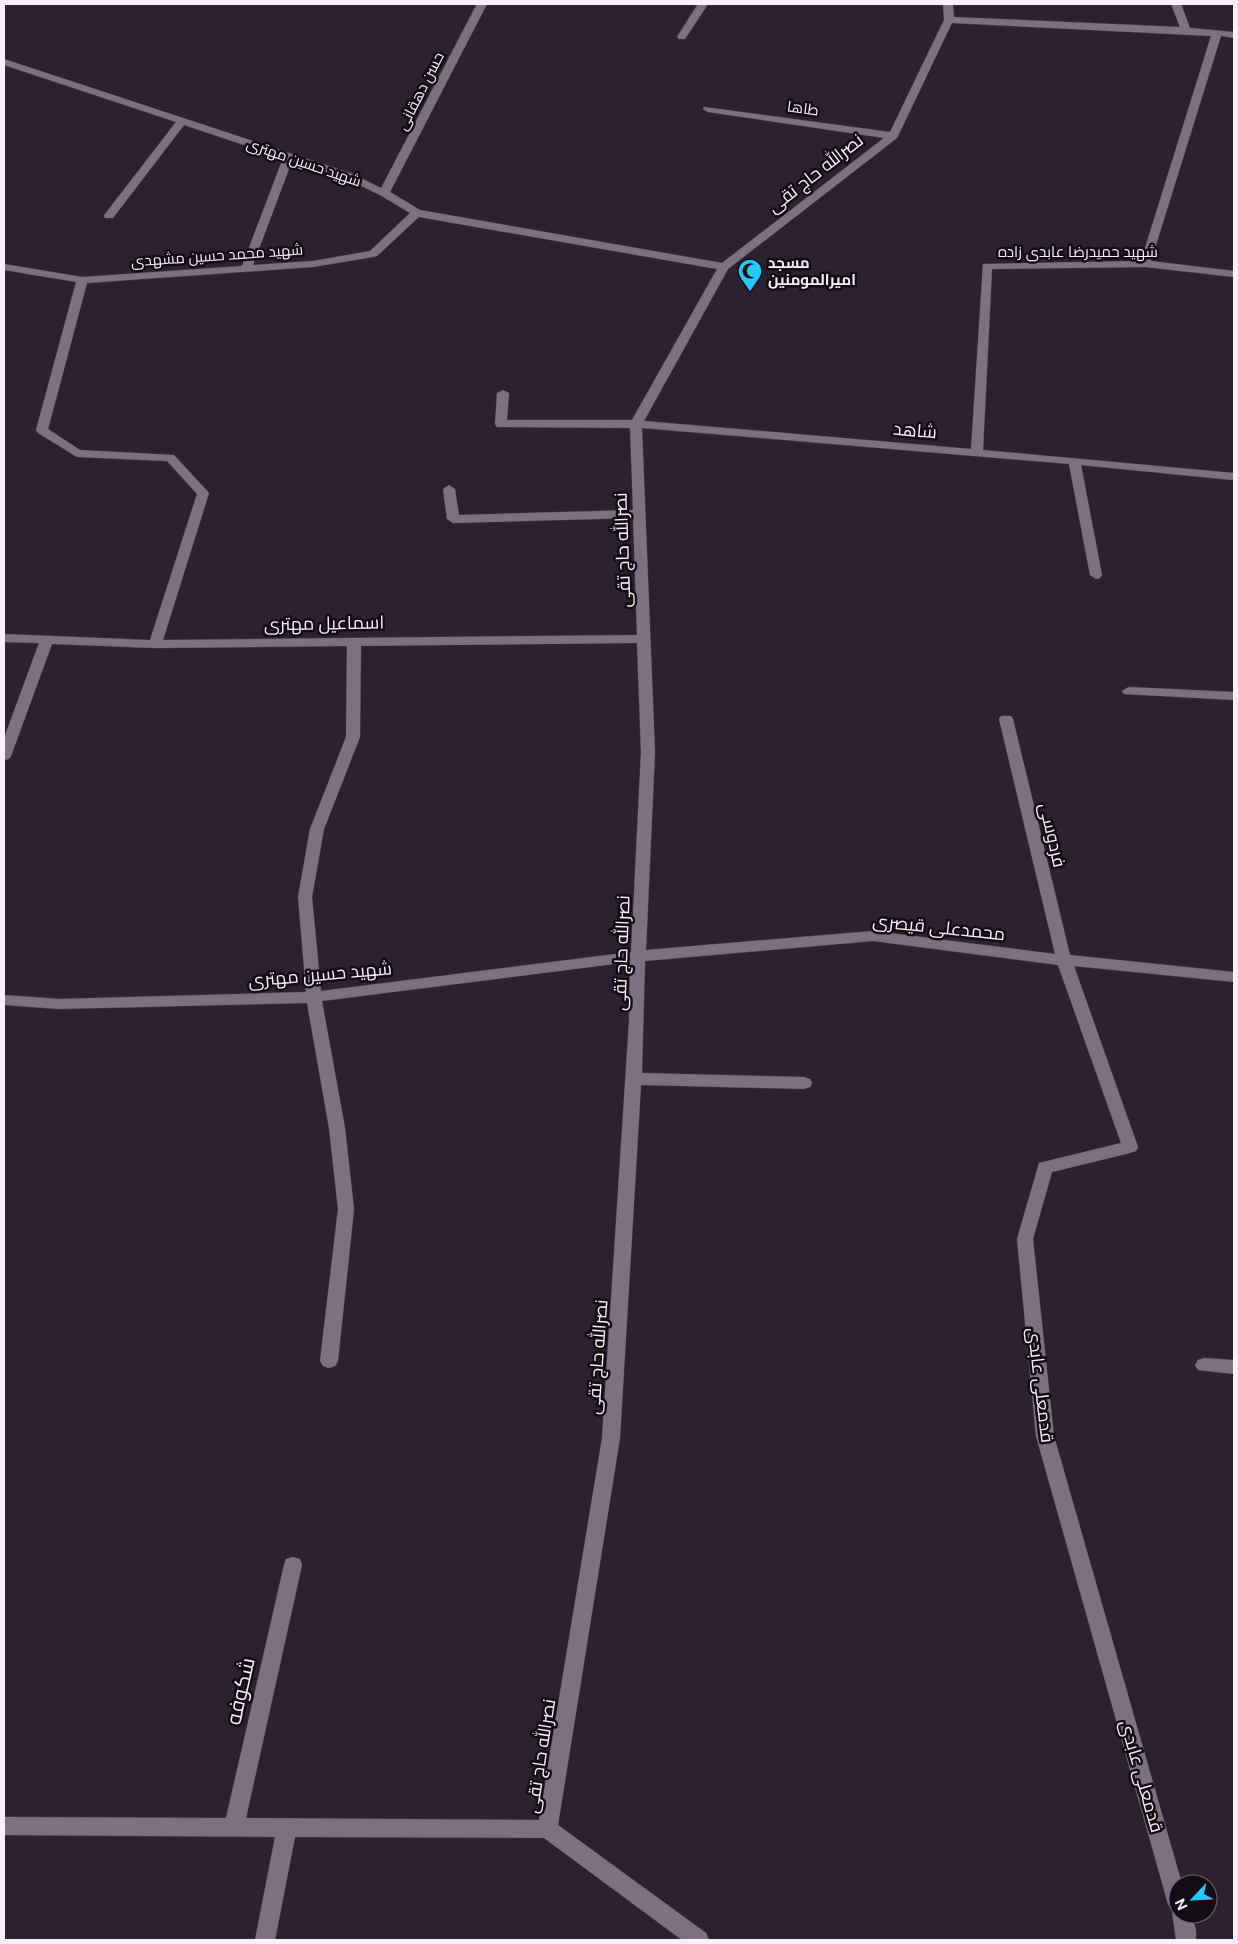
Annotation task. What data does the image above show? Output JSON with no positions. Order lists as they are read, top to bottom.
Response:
{
  "streets": {
    "street": [
      "حسن دهقانی",
      "طاها",
      "شهید حسین مهتری",
      "نصرالله حاج تقی",
      "شهید حمیدرضا عابدی زاده",
      "شهید محمد حسین مشهدی",
      "شاهد",
      "اسماعیل مهتری",
      "فردوسی",
      "محمدعلی قیصری",
      "قدمعلی عابدی",
      "شکوفه"
    ]
  },
  "crossings": [
    ["حسن دهقانی", "شهید حسین مهتری"],
    ["طاها", "نصرالله حاج تقی"],
    ["شهید حسین مهتری", "نصرالله حاج تقی"],
    ["شهید حسین مهتری", "شهید محمد حسین مشهدی"],
    ["شهید حسین مهتری", "محمدعلی قیصری"],
    ["نصرالله حاج تقی", "شاهد"],
    ["نصرالله حاج تقی", "اسماعیل مهتری"],
    ["نصرالله حاج تقی", "محمدعلی قیصری"],
    ["شهید حمیدرضا عابدی زاده", "شاهد"],
    ["فردوسی", "محمدعلی قیصری"],
    ["فردوسی", "قدمعلی عابدی"],
    ["محمدعلی قیصری", "قدمعلی عابدی"]
  ],
  "places": {
    "mosque": ["مسجد امیرالمومنین"]
  },
  "north": "bottom left"
}
